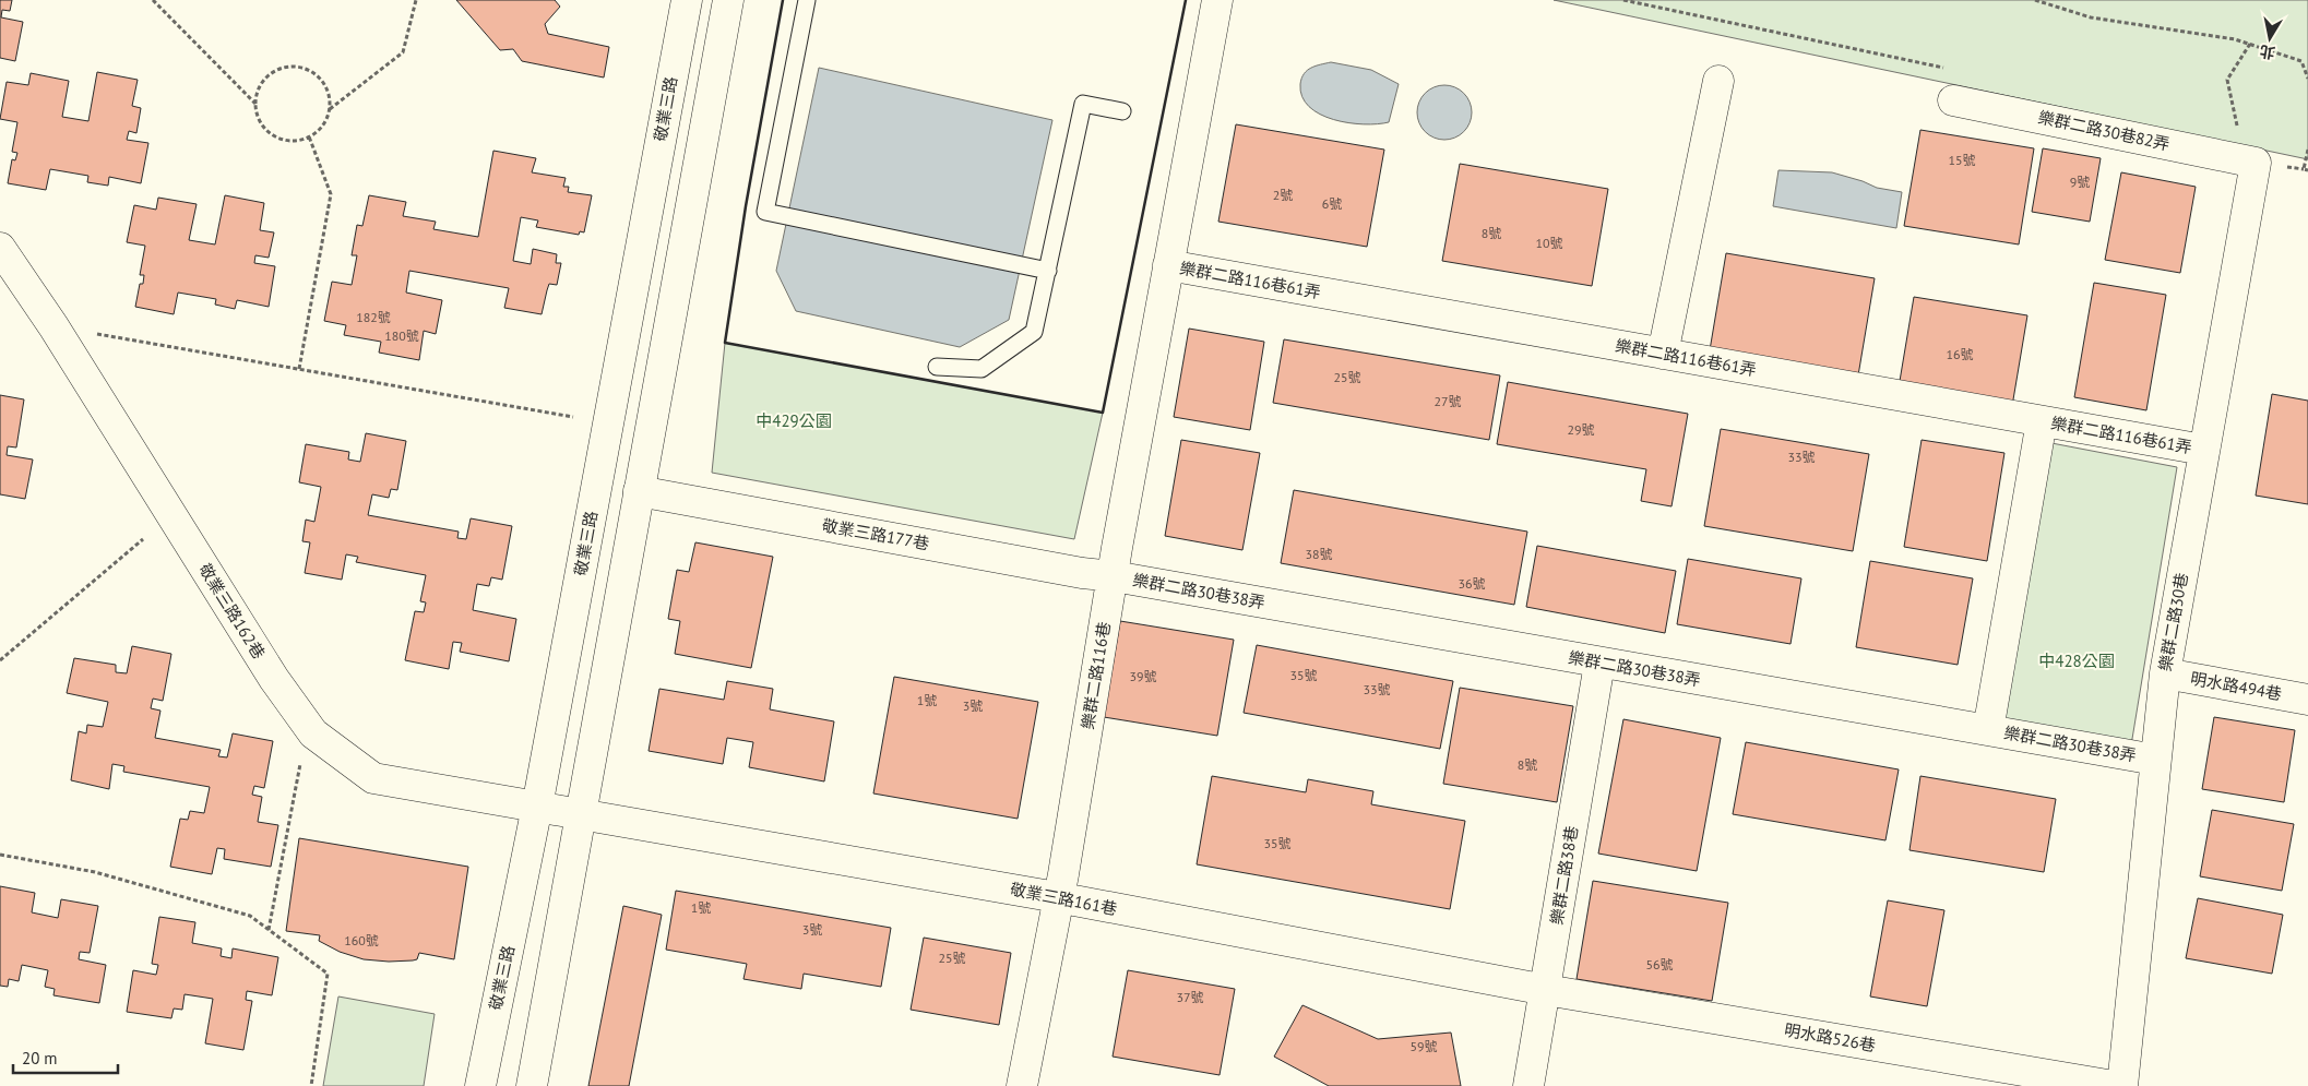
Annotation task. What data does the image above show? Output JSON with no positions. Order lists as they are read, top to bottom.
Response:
{
  "streets": {
    "street": [
      "敬業三路",
      "樂群二路30巷82弄",
      "樂群二路116巷61弄",
      "敬業三路177巷",
      "樂群二路30巷38弄",
      "敬業三路162巷",
      "樂群二路30巷",
      "樂群二路116巷",
      "明水路494巷",
      "樂群二路38巷",
      "敬業三路161巷",
      "明水路526巷"
    ]
  },
  "crossings": [
    ["敬業三路", "敬業三路162巷"],
    ["樂群二路30巷82弄", "樂群二路30巷"],
    ["樂群二路116巷61弄", "樂群二路30巷"],
    ["樂群二路116巷61弄", "樂群二路116巷"],
    ["敬業三路177巷", "樂群二路30巷38弄"],
    ["敬業三路177巷", "樂群二路116巷"],
    ["樂群二路30巷38弄", "樂群二路30巷"],
    ["樂群二路30巷38弄", "樂群二路116巷"],
    ["樂群二路30巷38弄", "樂群二路38巷"],
    ["敬業三路162巷", "敬業三路161巷"],
    ["樂群二路30巷", "明水路494巷"],
    ["樂群二路116巷", "敬業三路161巷"],
    ["樂群二路38巷", "敬業三路161巷"],
    ["樂群二路38巷", "明水路526巷"],
    ["敬業三路161巷", "明水路526巷"]
  ],
  "parks": ["中429公園", "中428公園"],
  "house_numbers": [
    "15號",
    "9號",
    "2號",
    "6號",
    "8號",
    "10號",
    "182號",
    "180號",
    "16號",
    "25號",
    "27號",
    "29號",
    "33號",
    "38號",
    "36號",
    "35號",
    "39號",
    "33號",
    "1號",
    "3號",
    "8號",
    "35號",
    "1號",
    "3號",
    "160號",
    "25號",
    "56號",
    "37號",
    "59號"
  ],
  "scale_bar": "20 m",
  "north": "bottom"
}
